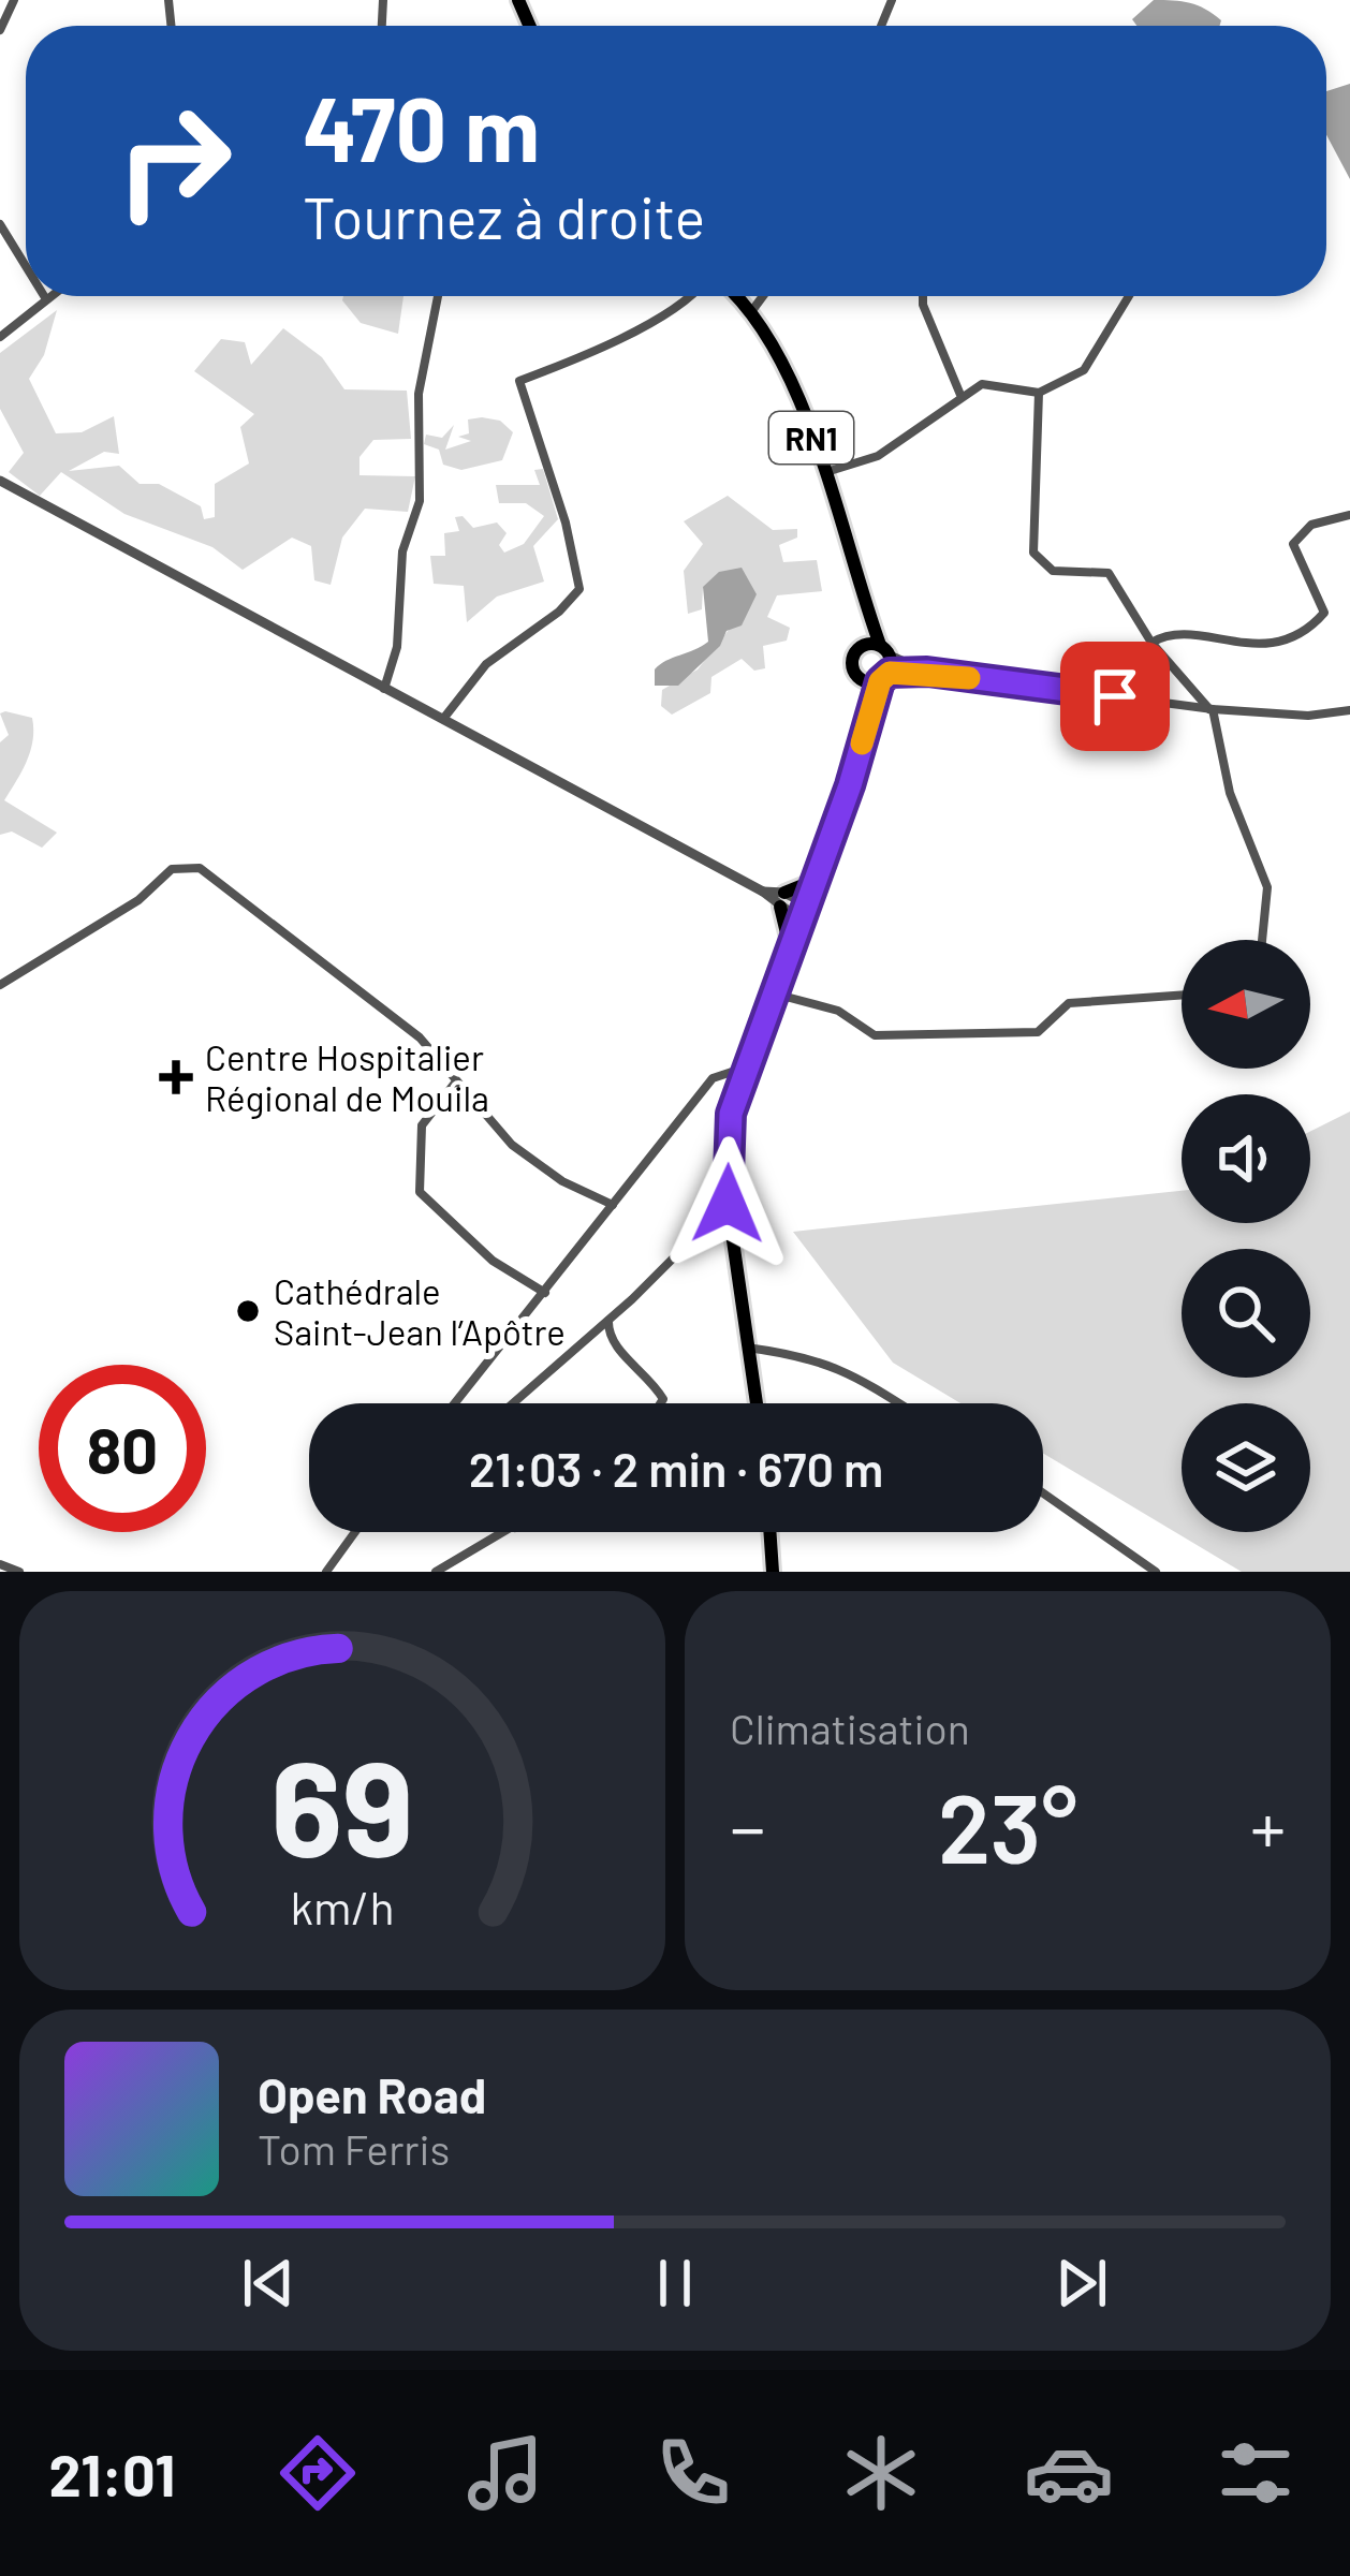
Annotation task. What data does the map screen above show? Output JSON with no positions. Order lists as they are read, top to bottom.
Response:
{
  "streets": {
    "highway": ["RN1"]
  },
  "places": {
    "health": ["Centre Hospitalier Régional de Mouila"],
    "other": ["Cathédrale Saint-Jean l’Apôtre"]
  },
  "north": "left",
  "page": {
    "turn": ["470 m", "Tournez à droite"],
    "limit": "80",
    "trip": "21:03 · 2 min · 670 m",
    "tile": "Climatisation",
    "heat": ["−", "23°", "+"],
    "song": ["Open Road", "Tom Ferris"],
    "tabs": "21:01",
    "gauge": ["69", "km/h"]
  }
}
